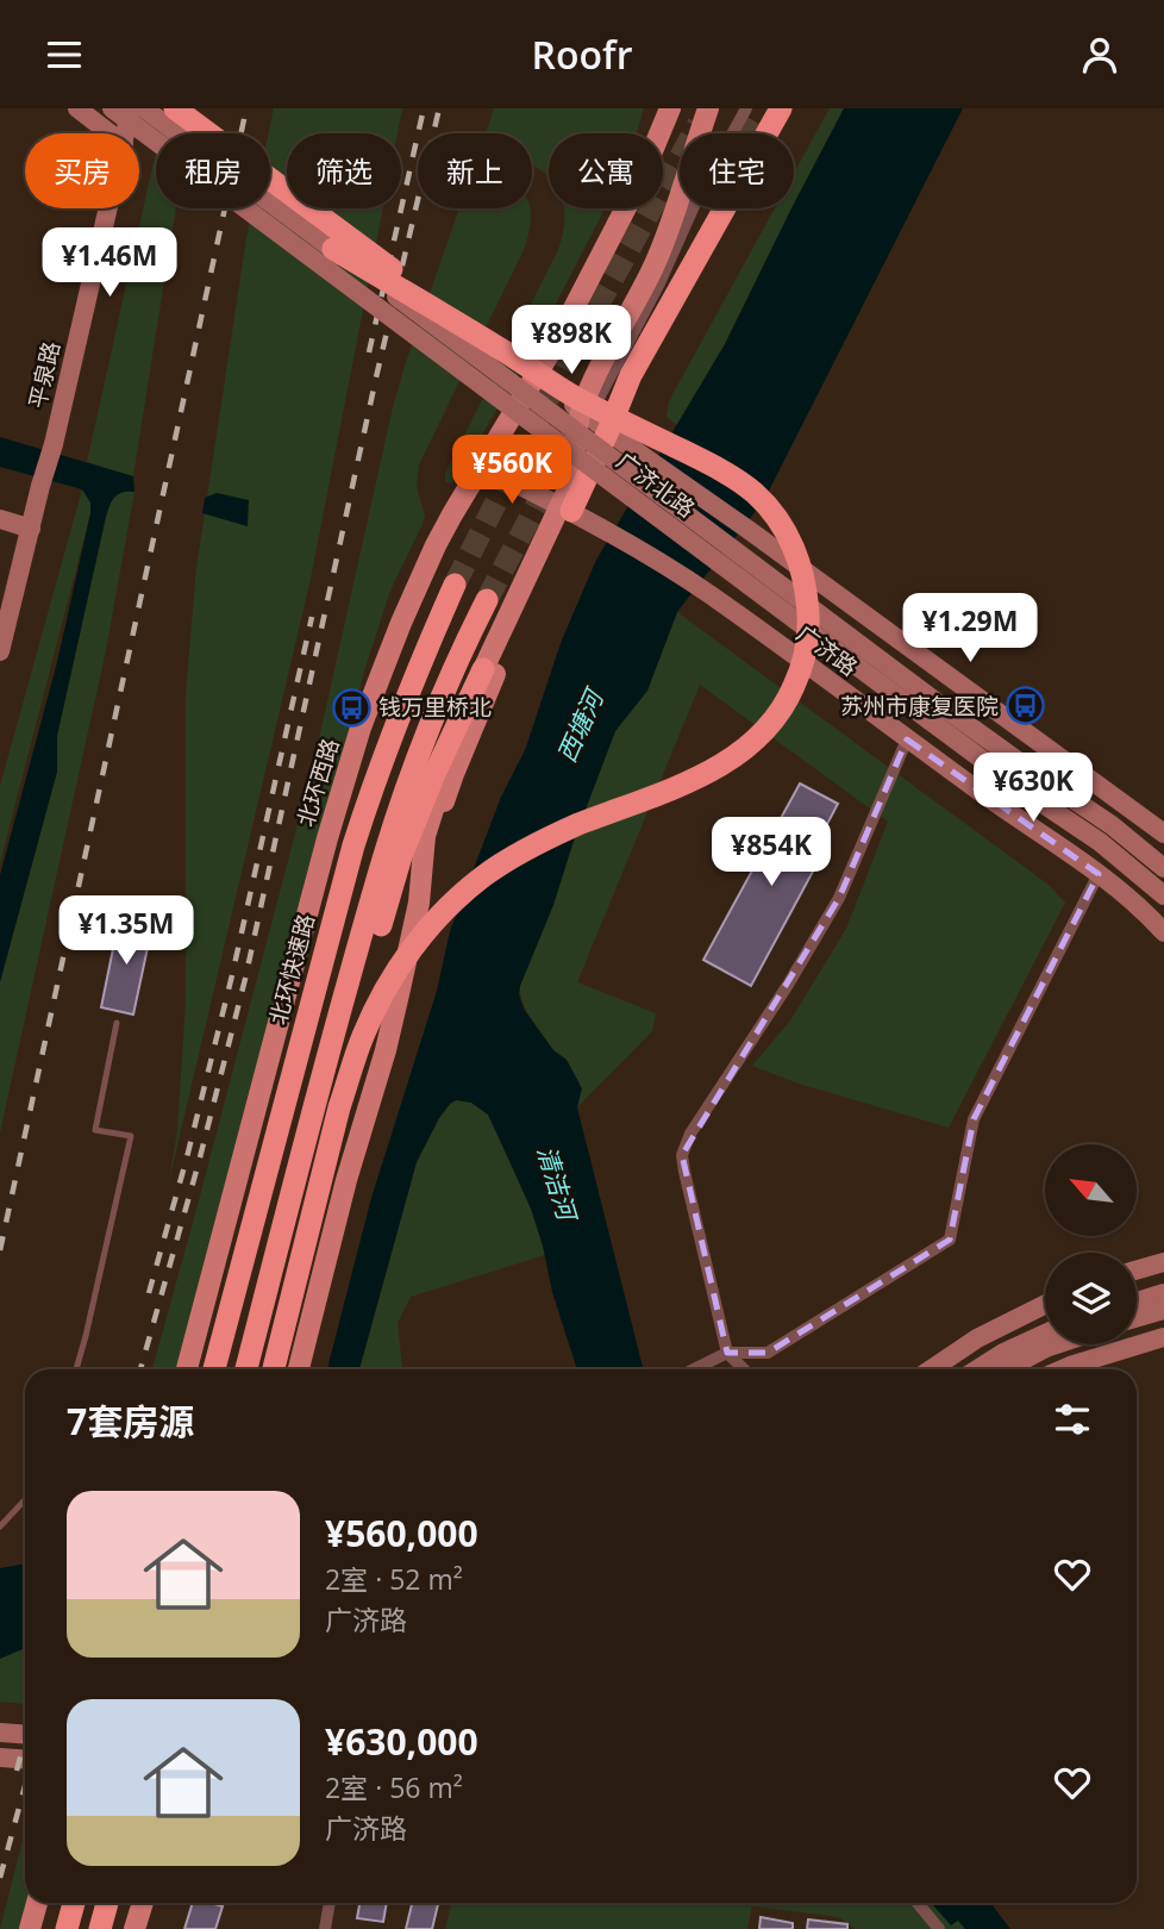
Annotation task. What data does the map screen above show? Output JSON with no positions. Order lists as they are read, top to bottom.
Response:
{
  "streets": {
    "highway": ["北环快速路"],
    "main road": [
      "平泉路",
      "广济北路",
      "广济路",
      "北环西路"
    ]
  },
  "crossings": [
    ["广济路", "北环西路"]
  ],
  "water": ["西塘河", "清洁河"],
  "places": {
    "bus stop": ["苏州市康复医院", "钱万里桥北"]
  },
  "north": "top left",
  "page": {
    "header": "Roofr",
    "chip": [
      "买房",
      "租房",
      "筛选",
      "新上",
      "公寓",
      "住宅"
    ],
    "price": [
      "¥1.46M",
      "¥898K",
      "¥560K",
      "¥1.29M",
      "¥630K",
      "¥854K",
      "¥1.35M"
    ],
    "heading": "7套房源",
    "list": [
      {
        "name": "¥560,000",
        "note": "2室 · 52 m² · 广济路"
      },
      {
        "name": "¥630,000",
        "note": "2室 · 56 m² · 广济路"
      }
    ]
  }
}
